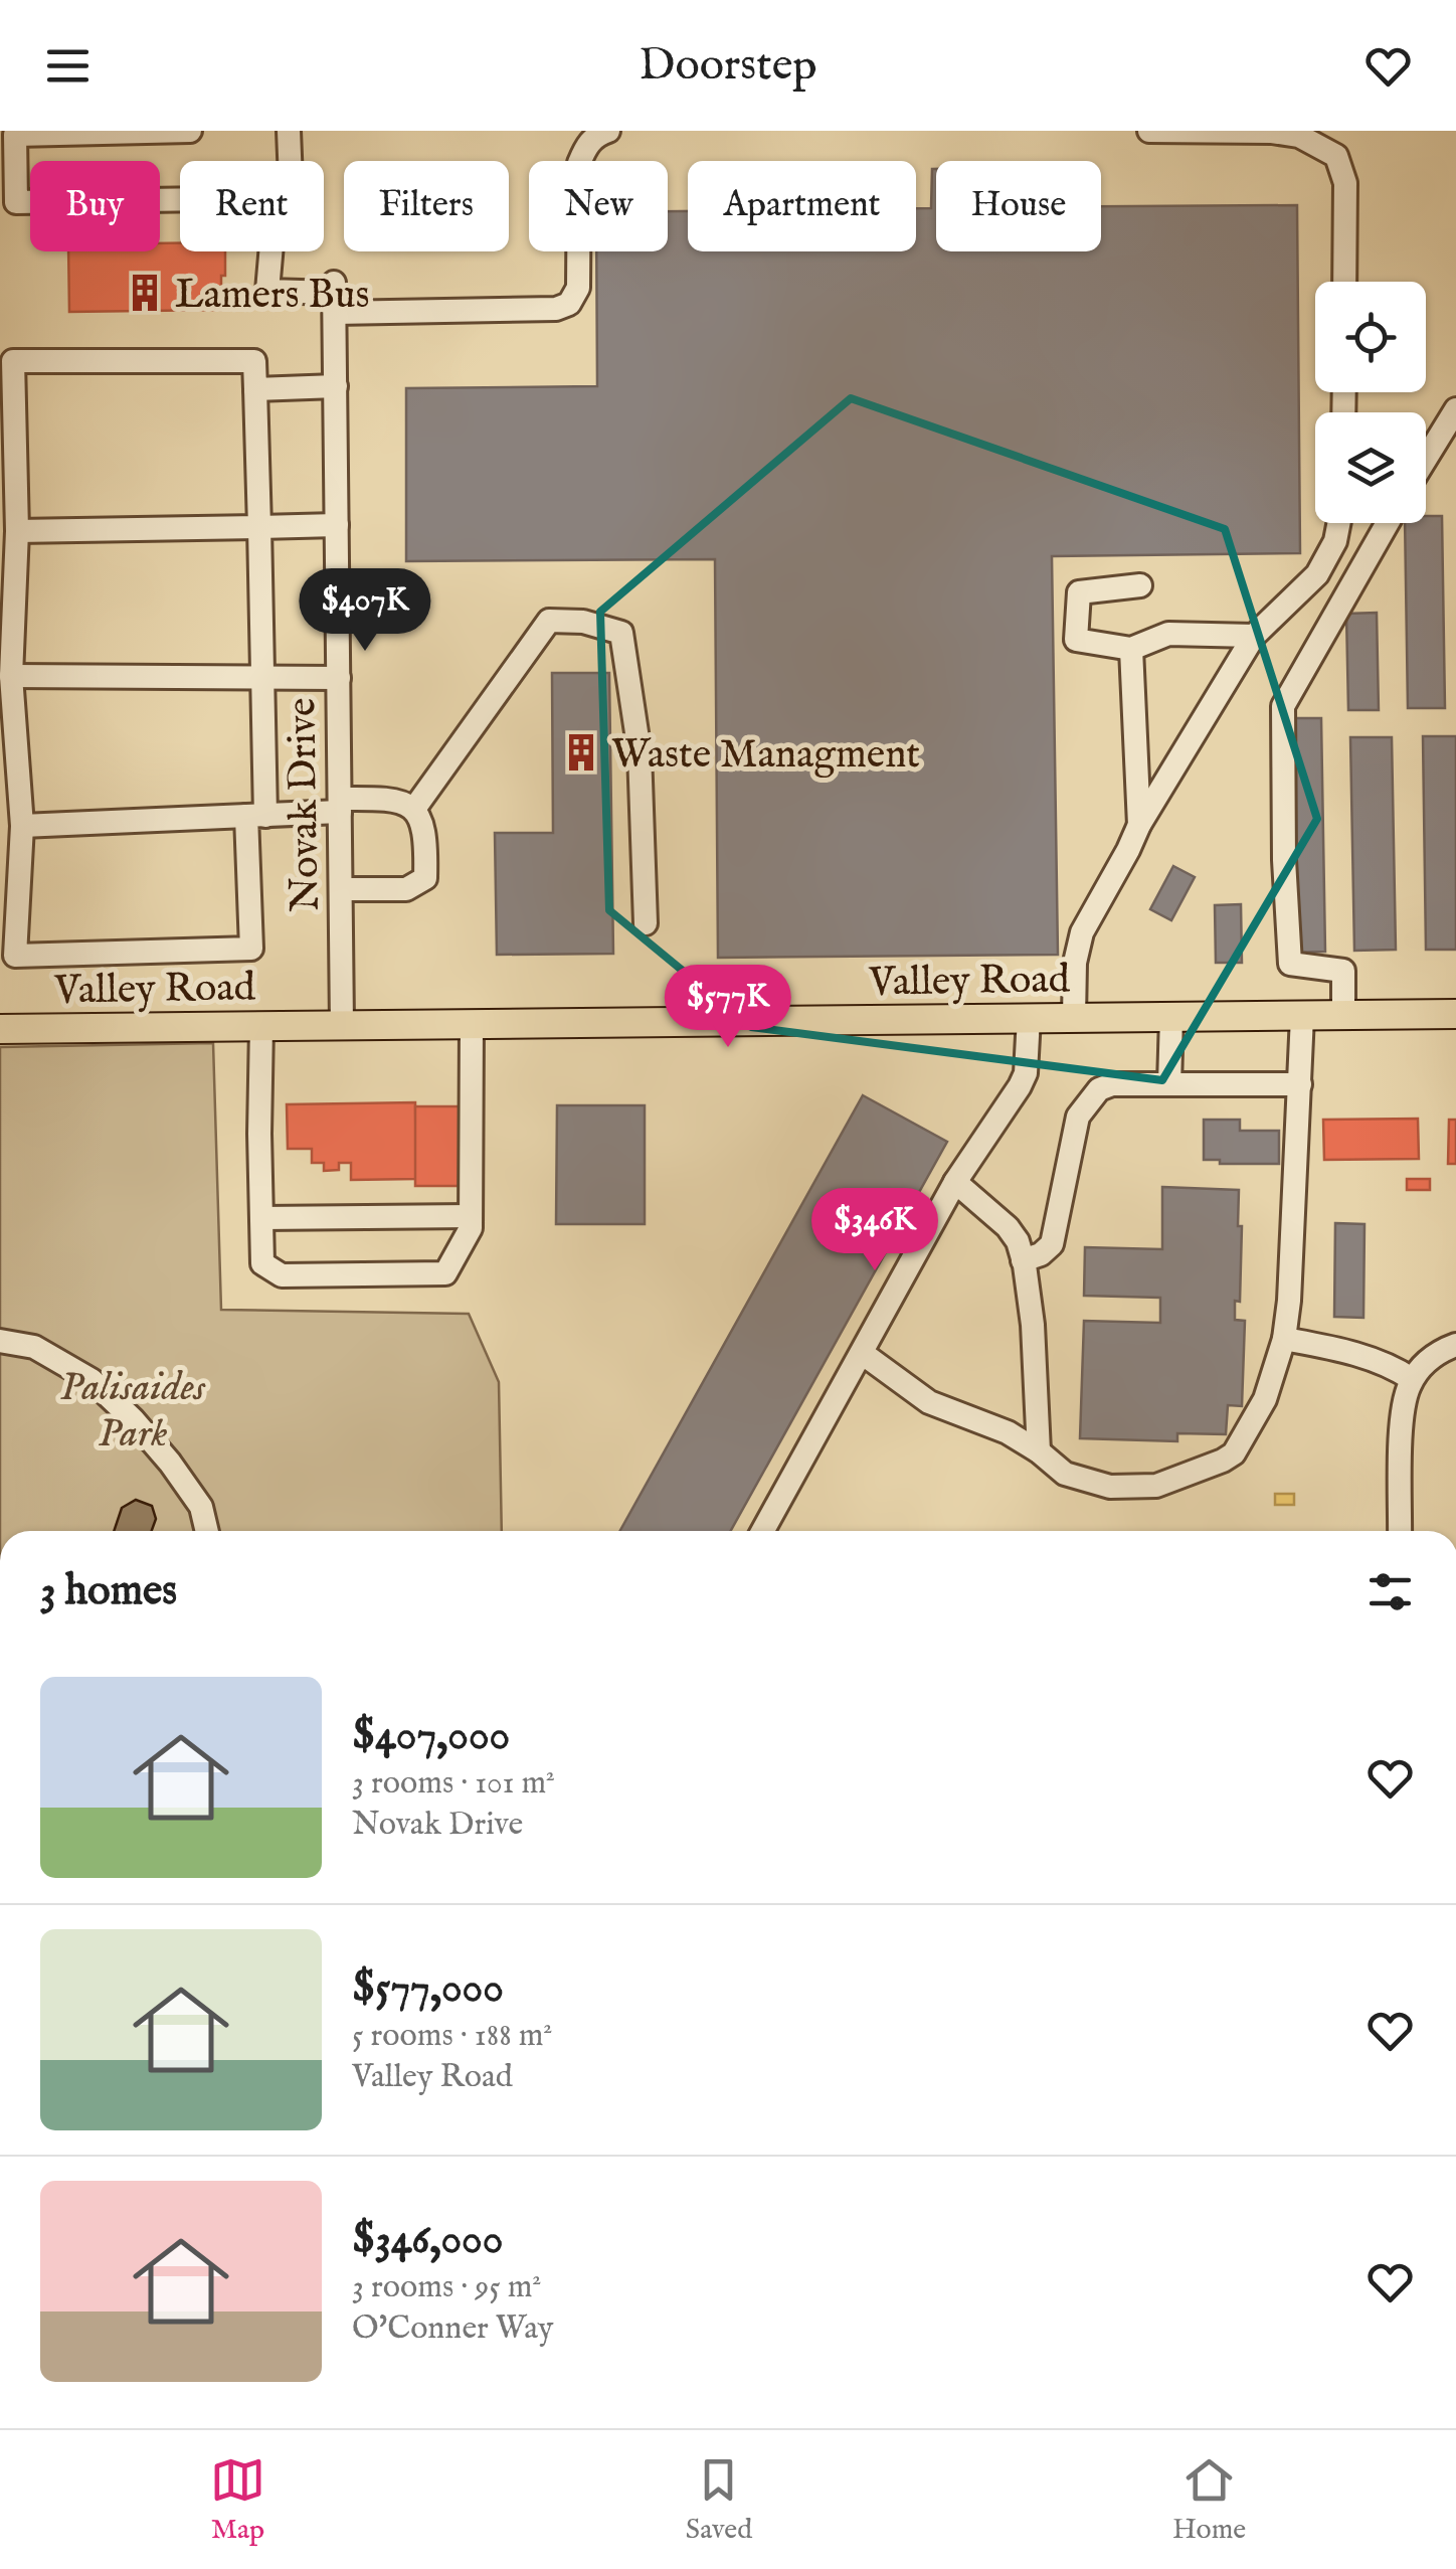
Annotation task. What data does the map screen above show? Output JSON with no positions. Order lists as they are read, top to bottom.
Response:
{
  "streets": {
    "main road": ["Valley Road"],
    "street": ["Novak Drive"]
  },
  "crossings": [
    ["Novak Drive", "Valley Road"]
  ],
  "parks": ["Palisaides Park"],
  "places": {
    "building": ["Lamers Bus", "Waste Managment"]
  },
  "page": {
    "header": "Doorstep",
    "chip": [
      "Buy",
      "Rent",
      "Filters",
      "New",
      "Apartment",
      "House"
    ],
    "price": ["$407K", "$577K", "$346K"],
    "heading": "3 homes",
    "list": [
      {
        "name": "$407,000",
        "note": "3 rooms · 101 m² · Novak Drive"
      },
      {
        "name": "$577,000",
        "note": "5 rooms · 188 m² · Valley Road"
      },
      {
        "name": "$346,000",
        "note": "3 rooms · 95 m² · O'Conner Way"
      }
    ],
    "tabs": ["Map", "Saved", "Home"]
  }
}
